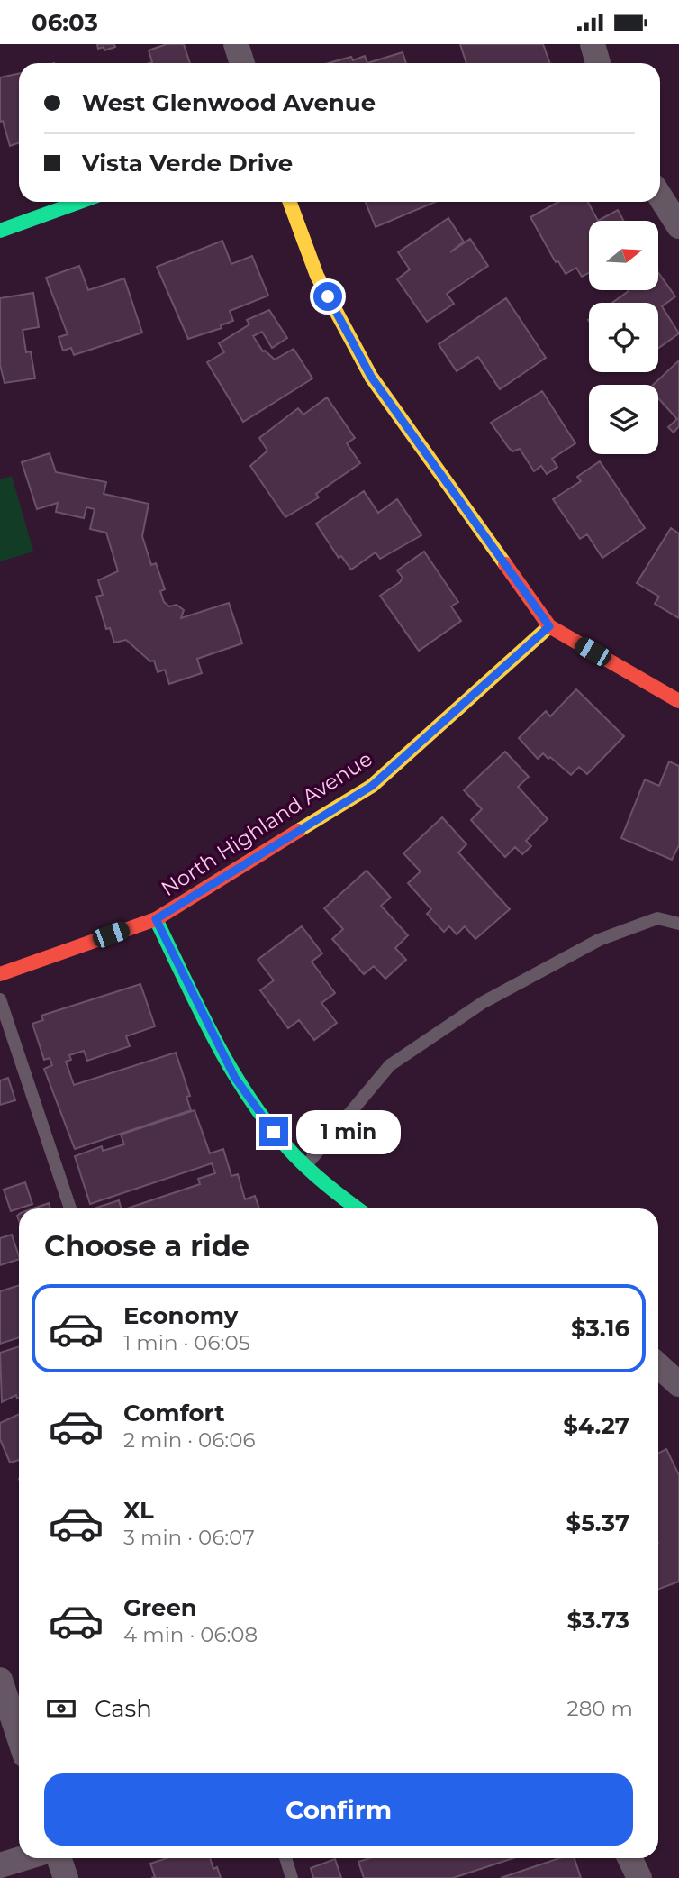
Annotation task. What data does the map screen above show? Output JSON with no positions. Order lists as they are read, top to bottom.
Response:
{
  "streets": {
    "street": ["North Highland Avenue"]
  },
  "north": "right",
  "page": {
    "status": "06:03",
    "banner": ["West Glenwood Avenue", "Vista Verde Drive"],
    "bubble": "1 min",
    "heading": "Choose a ride",
    "list": [
      {
        "name": "Economy",
        "note": "1 min · 06:05",
        "value": "$3.16"
      },
      {
        "name": "Comfort",
        "note": "2 min · 06:06",
        "value": "$4.27"
      },
      {
        "name": "XL",
        "note": "3 min · 06:07",
        "value": "$5.37"
      },
      {
        "name": "Green",
        "note": "4 min · 06:08",
        "value": "$3.73"
      }
    ],
    "pay": ["Cash", "280 m"],
    "buttons": "Confirm"
  }
}
